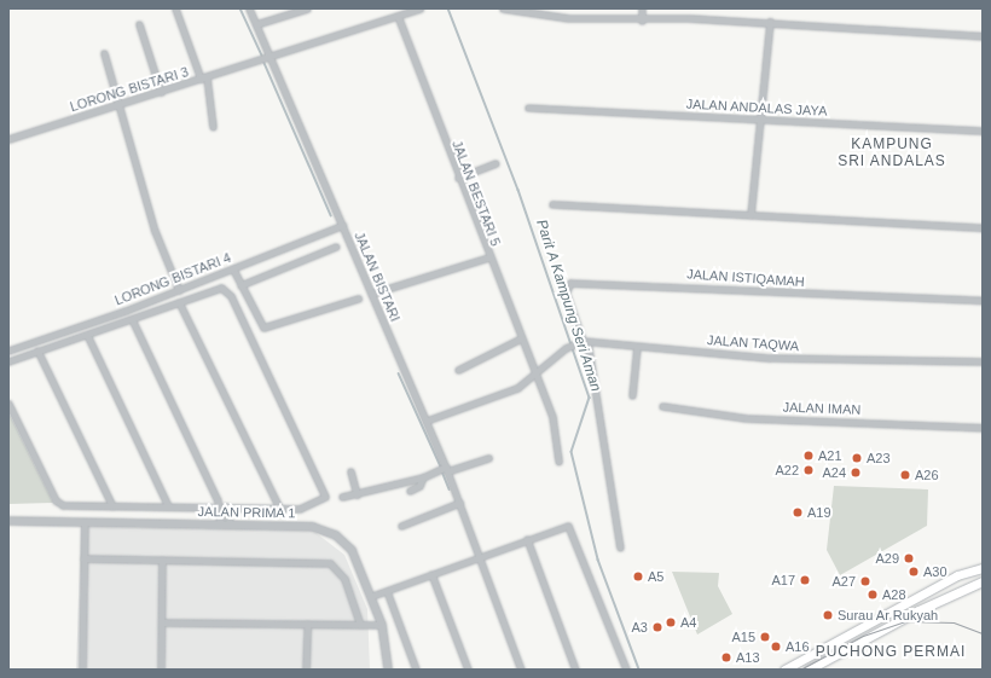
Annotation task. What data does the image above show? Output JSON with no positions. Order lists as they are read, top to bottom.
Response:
{
  "streets": {
    "street": [
      "LORONG BISTARI 3",
      "JALAN ANDALAS JAYA",
      "JALAN BESTARI 5",
      "JALAN BISTARI",
      "JALAN ISTIQAMAH",
      "LORONG BISTARI 4",
      "JALAN TAQWA",
      "JALAN IMAN",
      "JALAN PRIMA 1"
    ]
  },
  "crossings": [
    ["LORONG BISTARI 3", "JALAN BESTARI 5"],
    ["LORONG BISTARI 3", "JALAN BISTARI"],
    ["JALAN BESTARI 5", "JALAN TAQWA"],
    ["JALAN BISTARI", "LORONG BISTARI 4"],
    ["JALAN ISTIQAMAH", "JALAN TAQWA"]
  ],
  "districts": ["KAMPUNG SRI ANDALAS", "PUCHONG PERMAI"],
  "water": ["Parit A Kampung Seri Aman"],
  "places": [
    "A21",
    "A23",
    "A22",
    "A24",
    "A26",
    "A19",
    "A29",
    "A30",
    "A5",
    "A17",
    "A27",
    "A28",
    "Surau Ar Rukyah",
    "A4",
    "A3",
    "A15",
    "A16",
    "A13"
  ]
}
